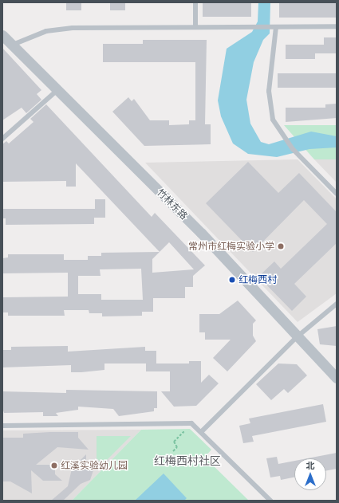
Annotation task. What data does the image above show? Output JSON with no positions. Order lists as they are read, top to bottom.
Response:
{
  "streets": {
    "street": ["竹林东路"]
  },
  "districts": ["红梅西村社区"],
  "places": ["常州市红梅实验小学", "红梅西村", "红溪实验幼儿园"],
  "north": "top"
}
